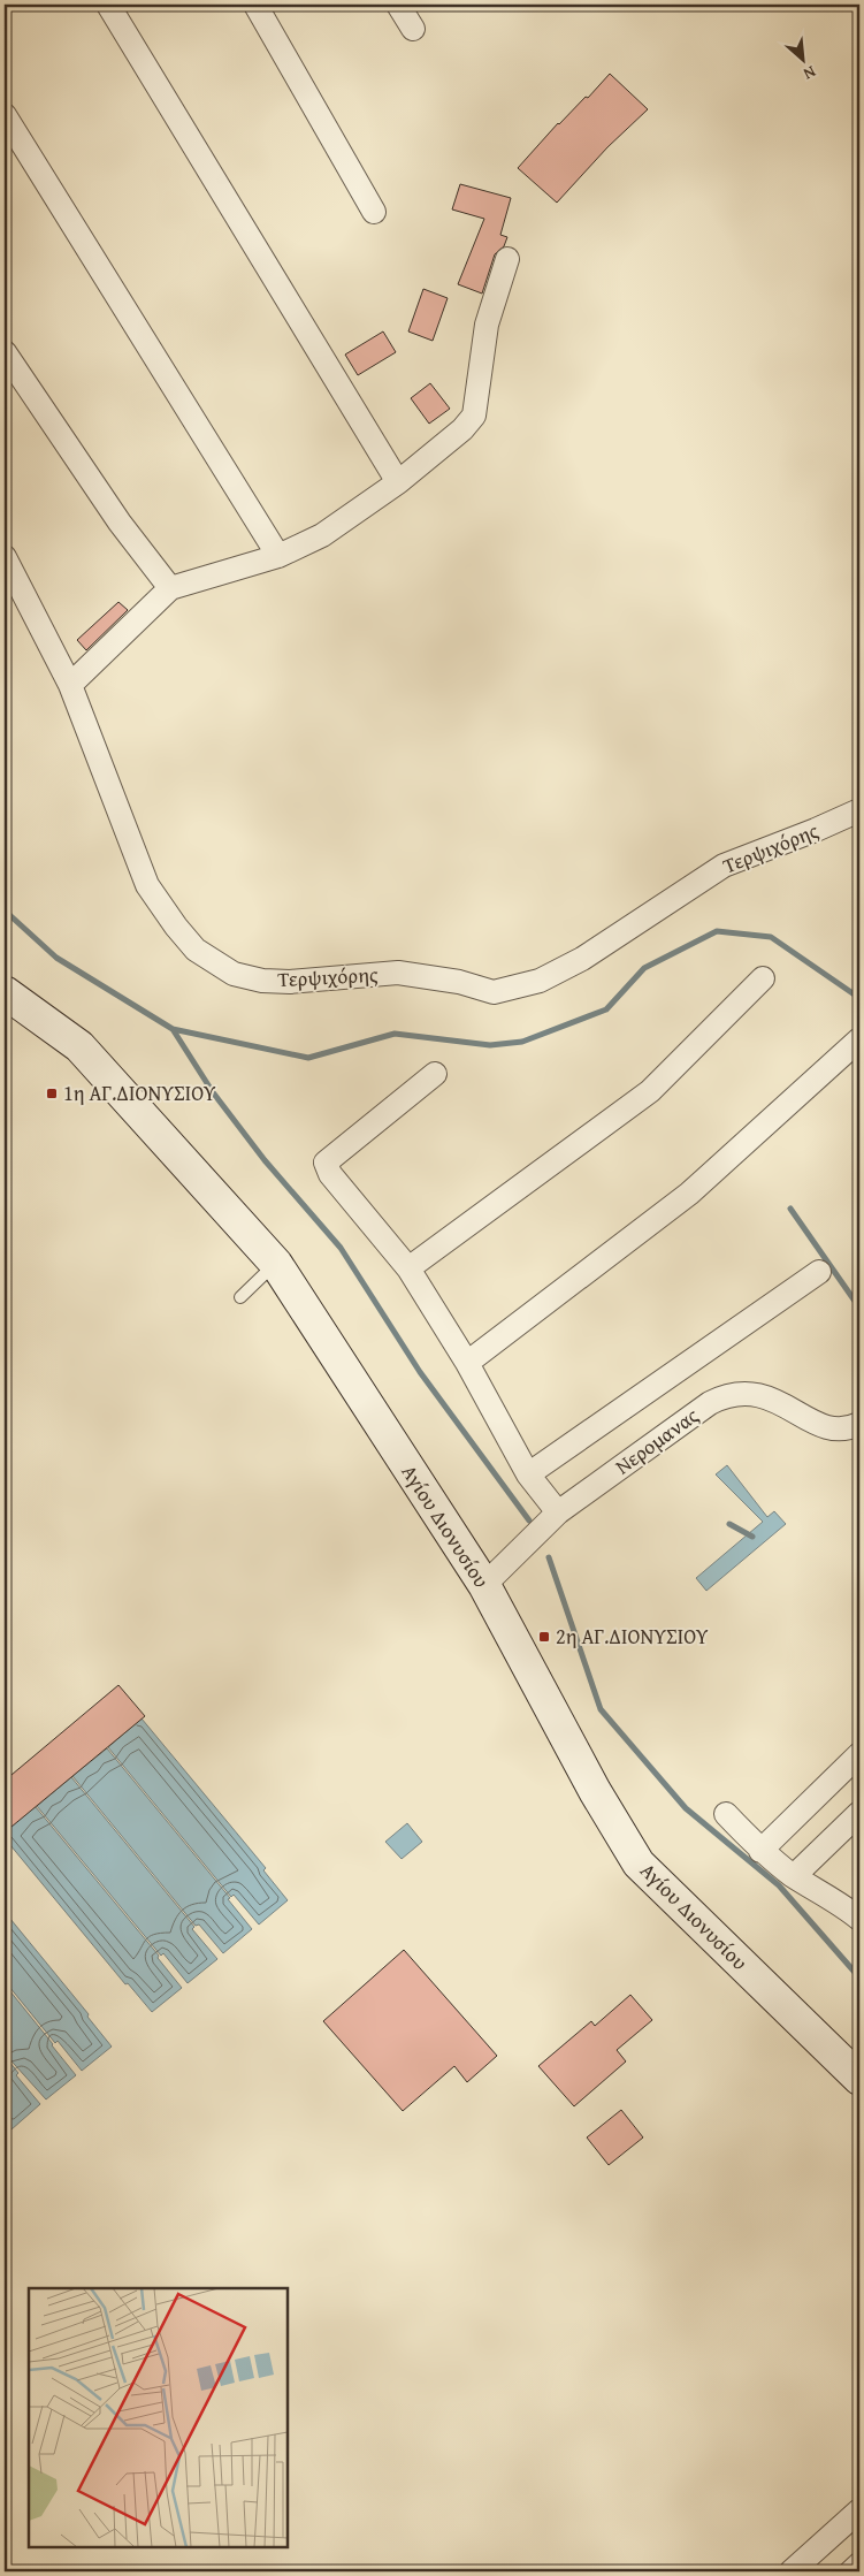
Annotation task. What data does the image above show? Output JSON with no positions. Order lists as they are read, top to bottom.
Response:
{
  "streets": {
    "street": ["Τερψιχόρης", "Νερομανας", "Αγίου Διονυσίου"]
  },
  "crossings": [
    ["Νερομανας", "Αγίου Διονυσίου"]
  ],
  "places": {
    "transit": ["1η ΑΓ.ΔΙΟΝΥΣΙΟΥ", "2η ΑΓ.ΔΙΟΝΥΣΙΟΥ"]
  },
  "north": "bottom right"
}
